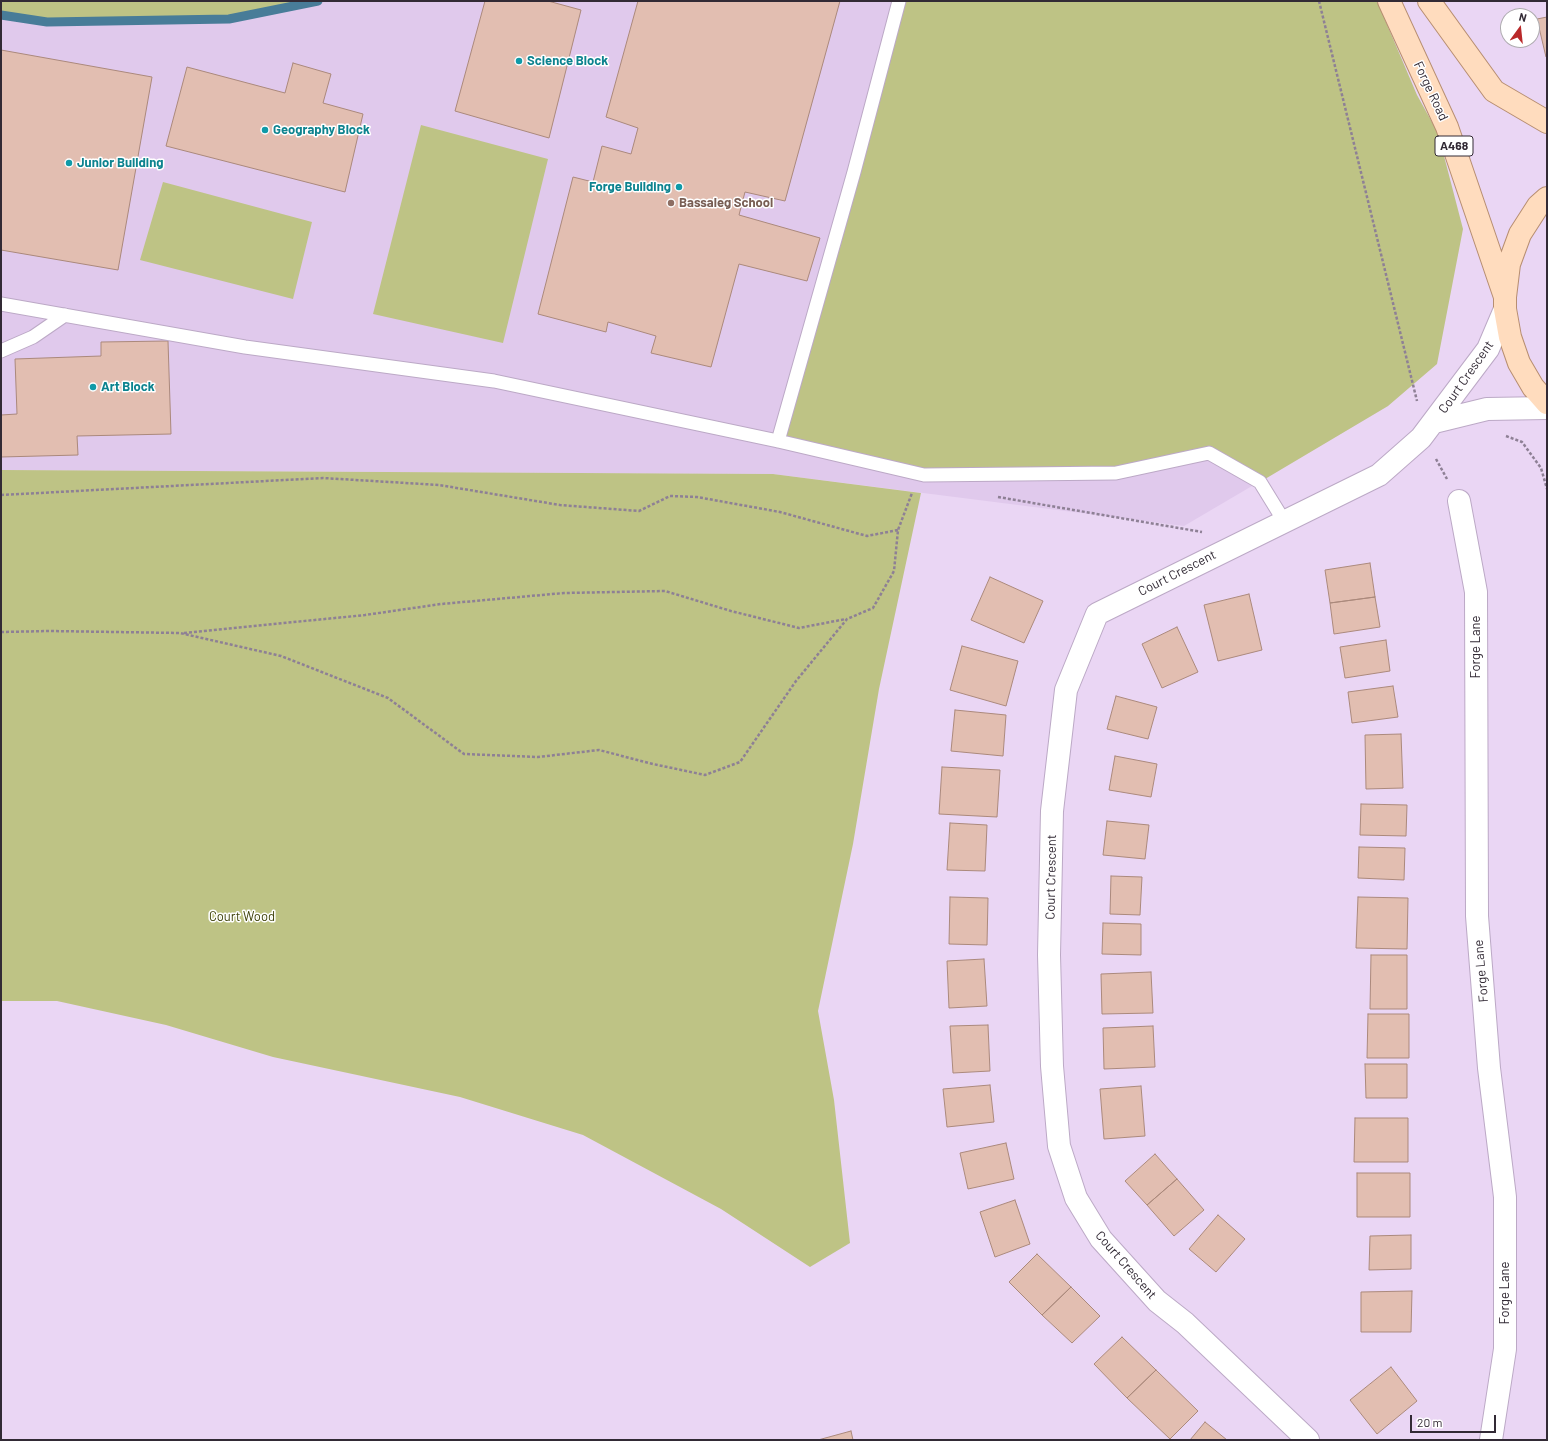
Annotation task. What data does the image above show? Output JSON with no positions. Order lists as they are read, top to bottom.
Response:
{
  "streets": {
    "main road": ["Forge Road", "A468"],
    "street": ["Court Crescent", "Forge Lane"]
  },
  "crossings": [
    ["Forge Road", "Court Crescent"]
  ],
  "parks": ["Court Wood"],
  "places": [
    "Science Block",
    "Geography Block",
    "Junior Building",
    "Forge Building",
    "Bassaleg School",
    "Art Block"
  ],
  "scale_bar": "20 m",
  "north": "top"
}
